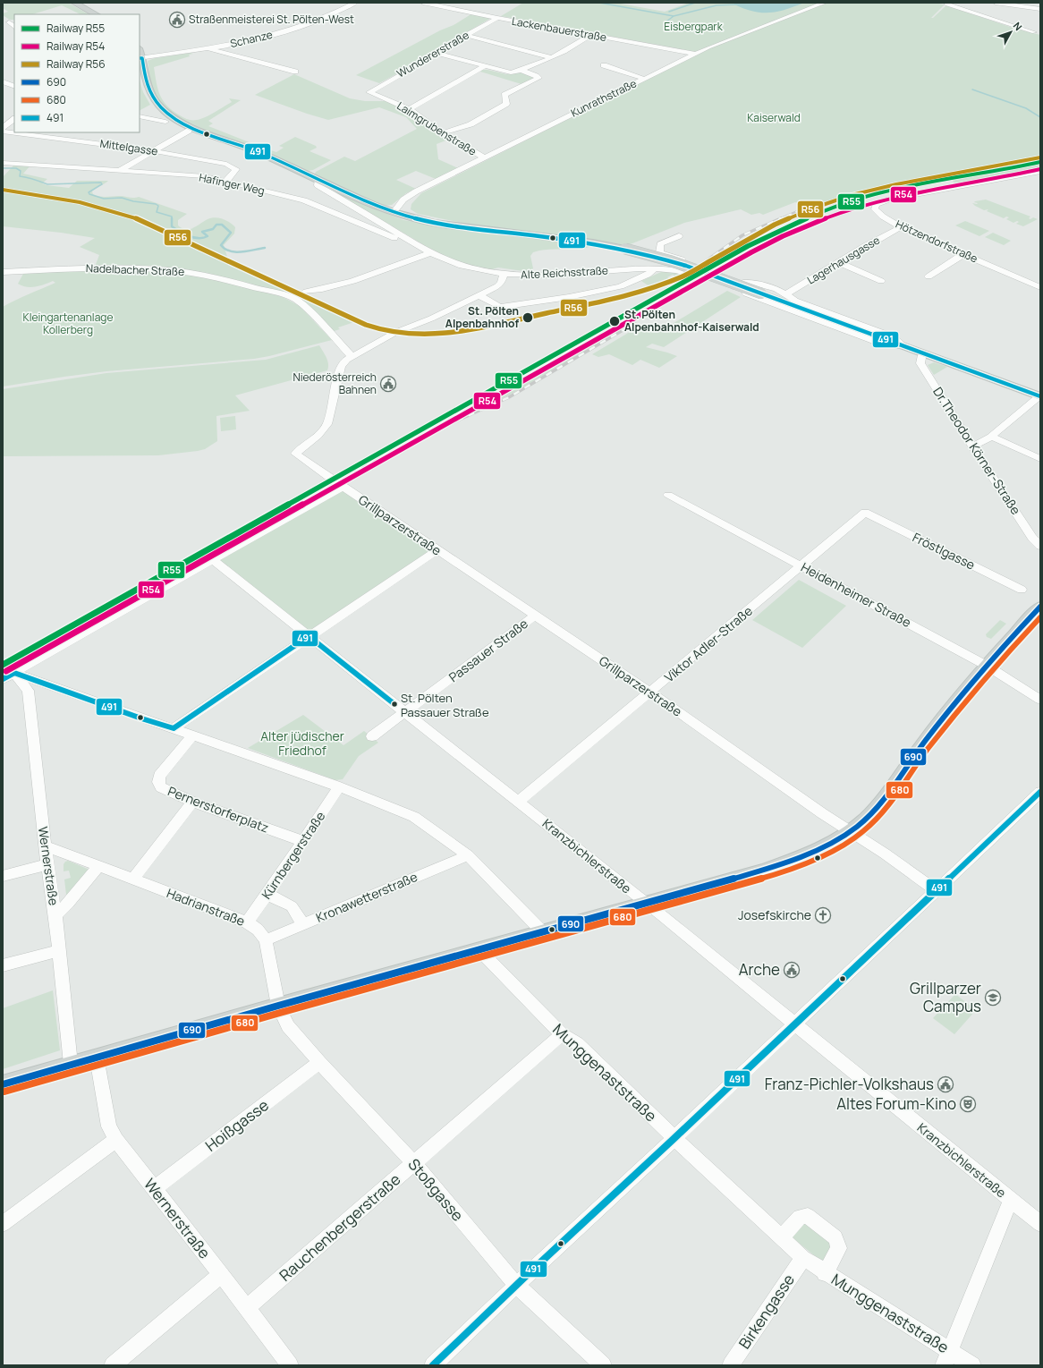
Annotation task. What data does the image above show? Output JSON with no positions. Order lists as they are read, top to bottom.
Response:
{
  "streets": {
    "street": [
      "Lackenbauerstraße",
      "Schanze",
      "Wundererstraße",
      "Kunrathstraße",
      "Laimgrubenstraße",
      "Mittelgasse",
      "Hafinger Weg",
      "Hötzendorfstraße",
      "Lagerhausgasse",
      "Nadelbacher Straße",
      "Alte Reichsstraße",
      "Dr.Theodor Körner-Straße",
      "Grillparzerstraße",
      "Fröstlgasse",
      "Heidenheimer Straße",
      "Viktor Adler-Straße",
      "Passauer Straße",
      "Pernerstorferplatz",
      "Kürnbergerstraße",
      "Kranzbichlerstraße",
      "Wernerstraße",
      "Kronawetterstraße",
      "Hadrianstraße",
      "Munggenaststraße",
      "Hoißgasse",
      "Stoßgasse",
      "Rauchenbergerstraße",
      "Birkengasse"
    ]
  },
  "crossings": [
    ["Lackenbauerstraße", "Wundererstraße"],
    ["Lackenbauerstraße", "Kunrathstraße"],
    ["Wundererstraße", "Laimgrubenstraße"],
    ["Kunrathstraße", "Laimgrubenstraße"],
    ["Mittelgasse", "Hafinger Weg"],
    ["Hafinger Weg", "Alte Reichsstraße"],
    ["Hötzendorfstraße", "Lagerhausgasse"],
    ["Nadelbacher Straße", "Grillparzerstraße"],
    ["Grillparzerstraße", "Viktor Adler-Straße"],
    ["Grillparzerstraße", "Passauer Straße"],
    ["Fröstlgasse", "Viktor Adler-Straße"],
    ["Heidenheimer Straße", "Viktor Adler-Straße"],
    ["Viktor Adler-Straße", "Kranzbichlerstraße"],
    ["Passauer Straße", "Kranzbichlerstraße"],
    ["Pernerstorferplatz", "Kürnbergerstraße"],
    ["Kürnbergerstraße", "Hadrianstraße"],
    ["Wernerstraße", "Hadrianstraße"],
    ["Wernerstraße", "Hoißgasse"],
    ["Wernerstraße", "Rauchenbergerstraße"],
    ["Kronawetterstraße", "Hadrianstraße"],
    ["Munggenaststraße", "Rauchenbergerstraße"],
    ["Munggenaststraße", "Birkengasse"],
    ["Hoißgasse", "Stoßgasse"],
    ["Stoßgasse", "Rauchenbergerstraße"]
  ],
  "parks": [
    "Eisbergpark",
    "Kaiserwald",
    "Kleingartenanlage Kollerberg",
    "Alter jüdischer Friedhof"
  ],
  "places": {
    "public building": [
      "Straßenmeisterei St. Pölten-West",
      "Niederösterreich Bahnen",
      "Arche",
      "Franz-Pichler-Volkshaus"
    ],
    "other": ["St. Pölten Alpenbahnhof", "St. Pölten Alpenbahnhof-Kaiserwald", "St. Pölten Passauer Straße"],
    "church": ["Josefskirche"],
    "school or university": ["Grillparzer Campus"],
    "theatre": ["Altes Forum-Kino"]
  },
  "lines": [
    "transit line 491",
    "rail line R56",
    "rail line R55",
    "rail line R54",
    "transit line 690",
    "transit line 680"
  ],
  "legend": [
    "Railway R55",
    "Railway R54",
    "Railway R56",
    "690",
    "680",
    "491"
  ],
  "north": "top right"
}
